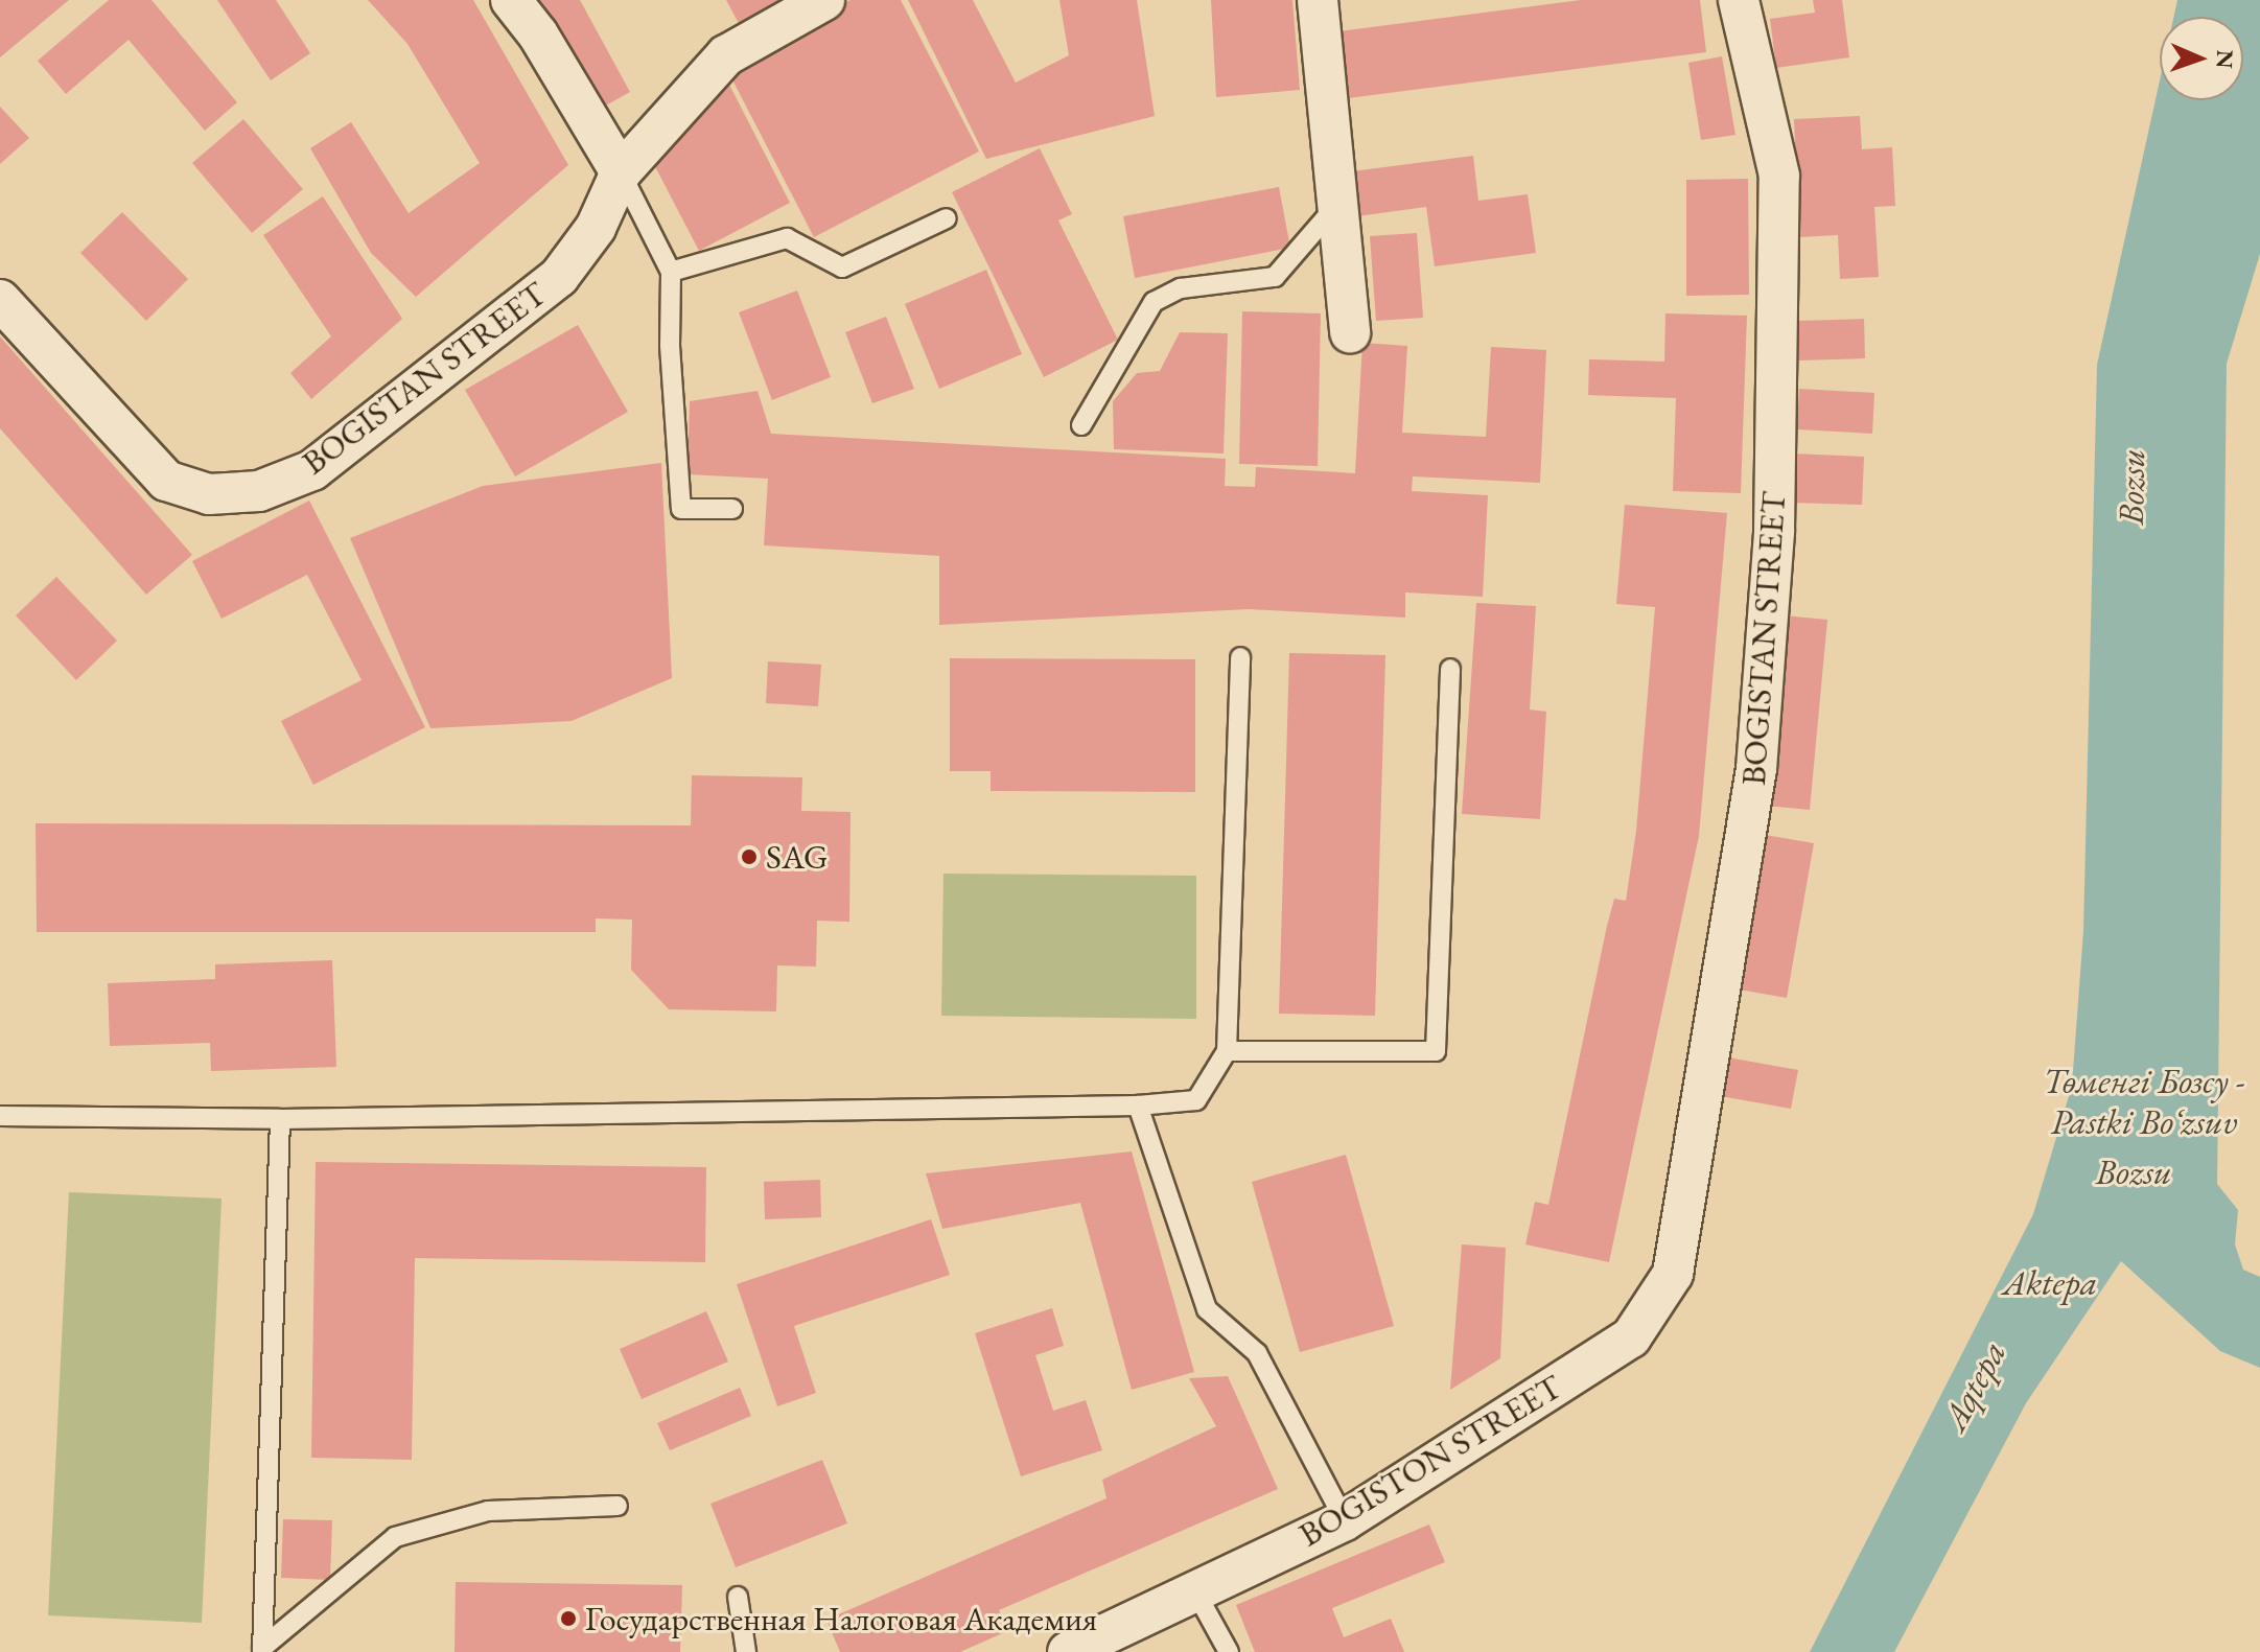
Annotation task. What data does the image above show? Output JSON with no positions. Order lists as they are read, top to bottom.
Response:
{
  "streets": {
    "street": ["BOGISTAN STREET", "BOGISTON STREET"]
  },
  "crossings": [
    ["BOGISTAN STREET", "BOGISTON STREET"]
  ],
  "water": [
    "Bozsu",
    "Төменгі Бозсу - Pastki Boʻzsuv",
    "Aktepa",
    "Aqtepa"
  ],
  "places": ["SAG", "Государственная Налоговая Академия"],
  "north": "right"
}
